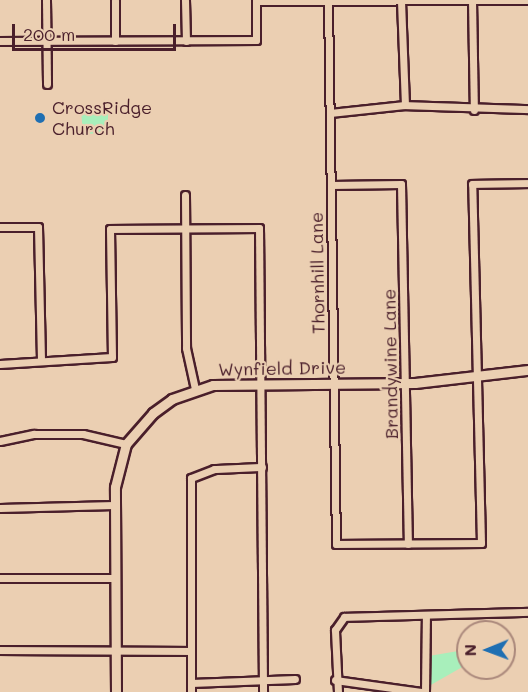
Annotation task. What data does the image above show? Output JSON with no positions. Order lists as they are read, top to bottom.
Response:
{
  "streets": {
    "street": ["Thornhill Lane", "Brandywine Lane", "Wynfield Drive"]
  },
  "crossings": [
    ["Thornhill Lane", "Brandywine Lane"],
    ["Thornhill Lane", "Wynfield Drive"],
    ["Brandywine Lane", "Wynfield Drive"]
  ],
  "places": ["CrossRidge Church"],
  "scale_bar": "200 m",
  "north": "left"
}
